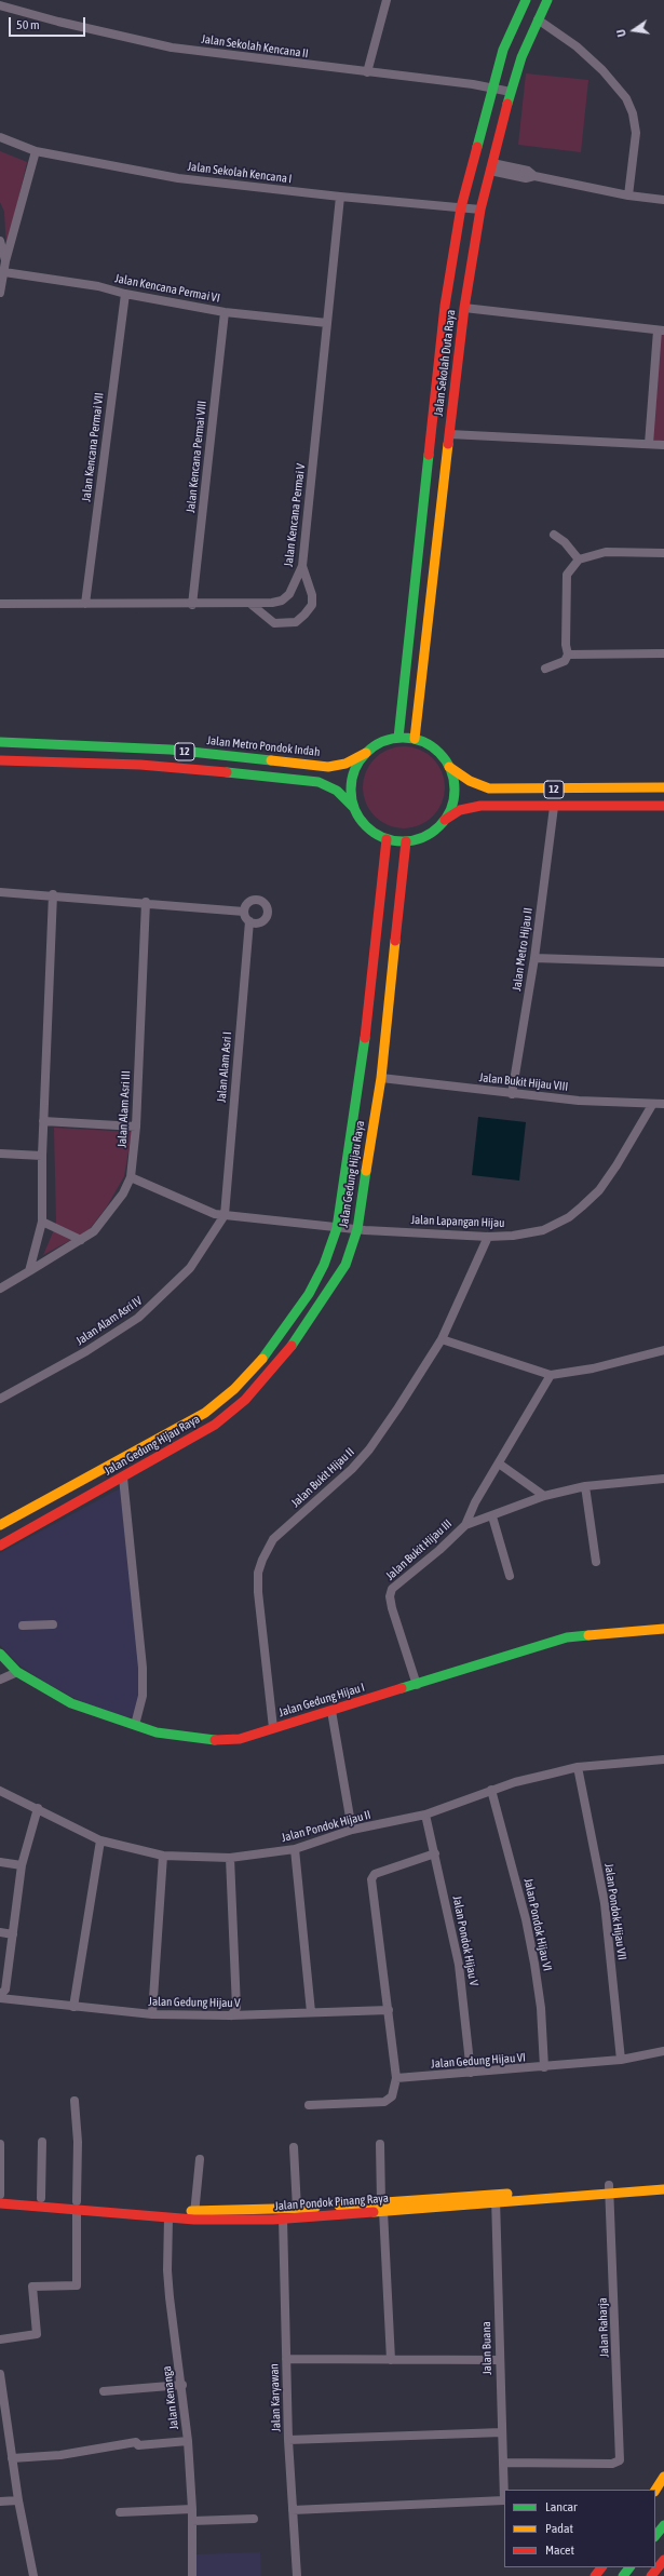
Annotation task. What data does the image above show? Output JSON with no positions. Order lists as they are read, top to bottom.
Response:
{
  "streets": {
    "main road": [
      "Jalan Sekolah Duta Raya",
      "Jalan Metro Pondok Indah",
      "12",
      "Jalan Gedung Hijau Raya",
      "Jalan Gedung Hijau I",
      "Jalan Pondok Pinang Raya"
    ],
    "street": [
      "Jalan Sekolah Kencana II",
      "Jalan Sekolah Kencana I",
      "Jalan Kencana Permai VI",
      "Jalan Kencana Permai VII",
      "Jalan Kencana Permai VIII",
      "Jalan Kencana Permai V",
      "Jalan Metro Hijau II",
      "Jalan Alam Asri I",
      "Jalan Bukit Hijau VIII",
      "Jalan Alam Asri III",
      "Jalan Lapangan Hijau",
      "Jalan Alam Asri IV",
      "Jalan Bukit Hijau II",
      "Jalan Bukit Hijau III",
      "Jalan Pondok Hijau II",
      "Jalan Pondok Hijau VII",
      "Jalan Pondok Hijau VI",
      "Jalan Pondok Hijau V",
      "Jalan Gedung Hijau V",
      "Jalan Gedung Hijau VI",
      "Jalan Raharja",
      "Jalan Buana",
      "Jalan Kenanga",
      "Jalan Karyawan"
    ]
  },
  "crossings": [
    ["Jalan Sekolah Kencana II", "Jalan Sekolah Duta Raya"],
    ["Jalan Sekolah Kencana I", "Jalan Sekolah Duta Raya"],
    ["Jalan Sekolah Kencana I", "Jalan Kencana Permai V"],
    ["Jalan Kencana Permai VI", "Jalan Kencana Permai VII"],
    ["Jalan Kencana Permai VI", "Jalan Kencana Permai VIII"],
    ["Jalan Kencana Permai VI", "Jalan Kencana Permai V"],
    ["Jalan Sekolah Duta Raya", "Jalan Metro Pondok Indah"],
    ["Jalan Sekolah Duta Raya", "12"],
    ["Jalan Sekolah Duta Raya", "Jalan Gedung Hijau Raya"],
    ["Jalan Kencana Permai VII", "Jalan Kencana Permai V"],
    ["Jalan Kencana Permai VIII", "Jalan Kencana Permai V"],
    ["Jalan Metro Pondok Indah", "12"],
    ["Jalan Metro Pondok Indah", "Jalan Gedung Hijau Raya"],
    ["12", "Jalan Metro Hijau II"],
    ["12", "Jalan Gedung Hijau Raya"],
    ["Jalan Metro Hijau II", "Jalan Bukit Hijau VIII"],
    ["Jalan Alam Asri I", "Jalan Lapangan Hijau"],
    ["Jalan Alam Asri I", "Jalan Alam Asri IV"],
    ["Jalan Bukit Hijau VIII", "Jalan Gedung Hijau Raya"],
    ["Jalan Bukit Hijau VIII", "Jalan Lapangan Hijau"],
    ["Jalan Alam Asri III", "Jalan Lapangan Hijau"],
    ["Jalan Gedung Hijau Raya", "Jalan Lapangan Hijau"],
    ["Jalan Lapangan Hijau", "Jalan Alam Asri IV"],
    ["Jalan Lapangan Hijau", "Jalan Bukit Hijau II"],
    ["Jalan Bukit Hijau II", "Jalan Gedung Hijau I"],
    ["Jalan Bukit Hijau III", "Jalan Gedung Hijau I"],
    ["Jalan Pondok Hijau II", "Jalan Pondok Hijau VII"],
    ["Jalan Pondok Hijau II", "Jalan Pondok Hijau VI"],
    ["Jalan Pondok Hijau II", "Jalan Pondok Hijau V"],
    ["Jalan Pondok Hijau VII", "Jalan Gedung Hijau VI"],
    ["Jalan Pondok Hijau VI", "Jalan Gedung Hijau VI"],
    ["Jalan Pondok Hijau V", "Jalan Gedung Hijau VI"],
    ["Jalan Pondok Pinang Raya", "Jalan Raharja"],
    ["Jalan Pondok Pinang Raya", "Jalan Buana"],
    ["Jalan Pondok Pinang Raya", "Jalan Kenanga"],
    ["Jalan Pondok Pinang Raya", "Jalan Karyawan"],
    ["Jalan Raharja", "Jalan Buana"],
    ["Jalan Buana", "Jalan Karyawan"]
  ],
  "legend": ["Lancar", "Padat", "Macet"],
  "scale_bar": "50 m",
  "north": "left"
}
